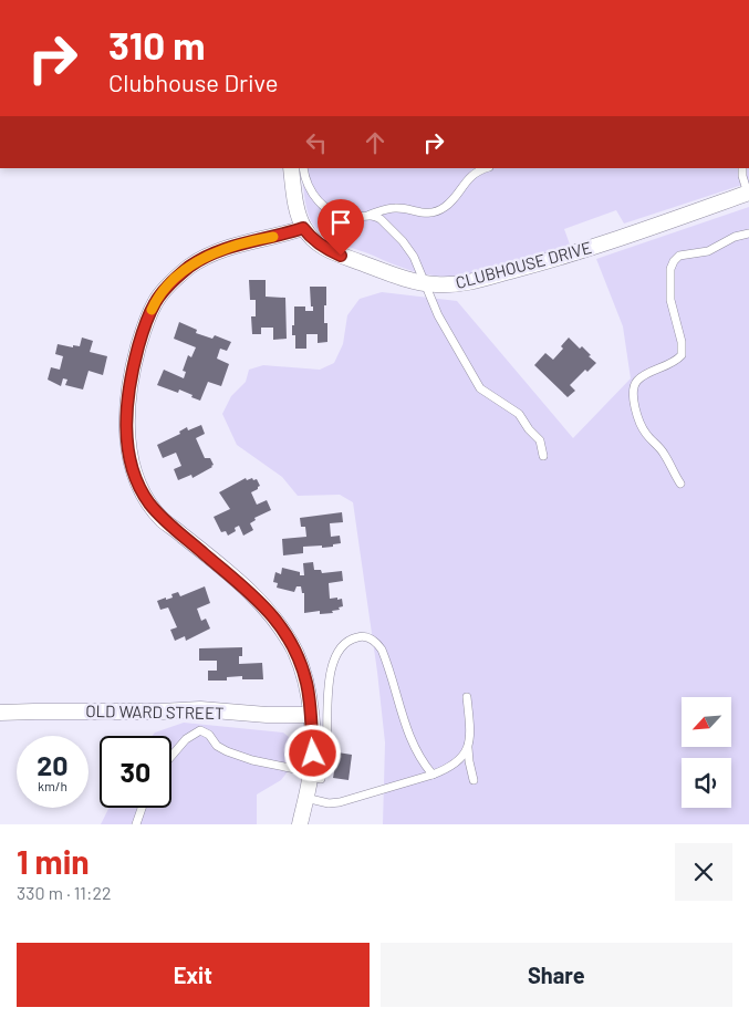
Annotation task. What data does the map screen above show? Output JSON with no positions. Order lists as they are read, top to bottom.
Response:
{
  "streets": {
    "street": ["CLUBHOUSE DRIVE", "OLD WARD STREET"]
  },
  "north": "bottom left",
  "page": {
    "turn": ["310 m", "Clubhouse Drive"],
    "speed": "20 km/h",
    "limit": "30",
    "heading": ["1 min", "330 m · 11:22"],
    "buttons": ["Exit", "Share"]
  }
}
